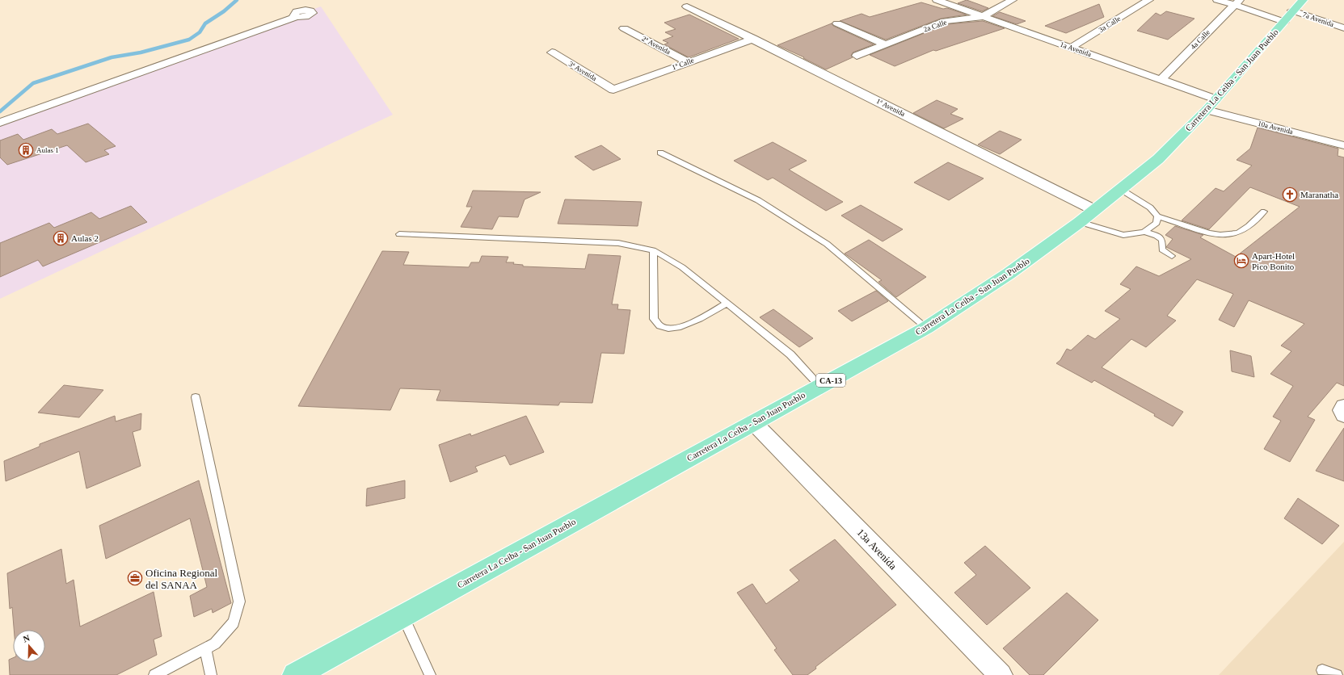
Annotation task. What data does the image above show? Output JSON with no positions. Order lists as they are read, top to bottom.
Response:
{
  "streets": {
    "main road": ["Carretera La Ceiba - San Juan Pueblo", "CA-13"],
    "street": [
      "7a Avenida",
      "3a Calle",
      "2a Calle",
      "4a Calle",
      "2ª Avenida",
      "1a Avenida",
      "1ª Calle",
      "3ª Avenida",
      "1ª Avenida",
      "10a Avenida",
      "13a Avenida"
    ]
  },
  "crossings": [
    ["7a Avenida", "4a Calle"],
    ["7a Avenida", "Carretera La Ceiba - San Juan Pueblo"],
    ["3a Calle", "1a Avenida"],
    ["2a Calle", "1a Avenida"],
    ["4a Calle", "1a Avenida"],
    ["2ª Avenida", "1ª Calle"],
    ["1a Avenida", "Carretera La Ceiba - San Juan Pueblo"],
    ["1a Avenida", "10a Avenida"],
    ["1ª Calle", "3ª Avenida"],
    ["1ª Calle", "1ª Avenida"],
    ["Carretera La Ceiba - San Juan Pueblo", "1ª Avenida"],
    ["Carretera La Ceiba - San Juan Pueblo", "10a Avenida"],
    ["Carretera La Ceiba - San Juan Pueblo", "13a Avenida"]
  ],
  "places": {
    "building": ["Aulas 1", "Aulas 2"],
    "church": ["Maranatha"],
    "hotel": ["Apart-Hotel Pico Bonito"],
    "office": ["Oficina Regional del SANAA"]
  },
  "north": "top"
}
